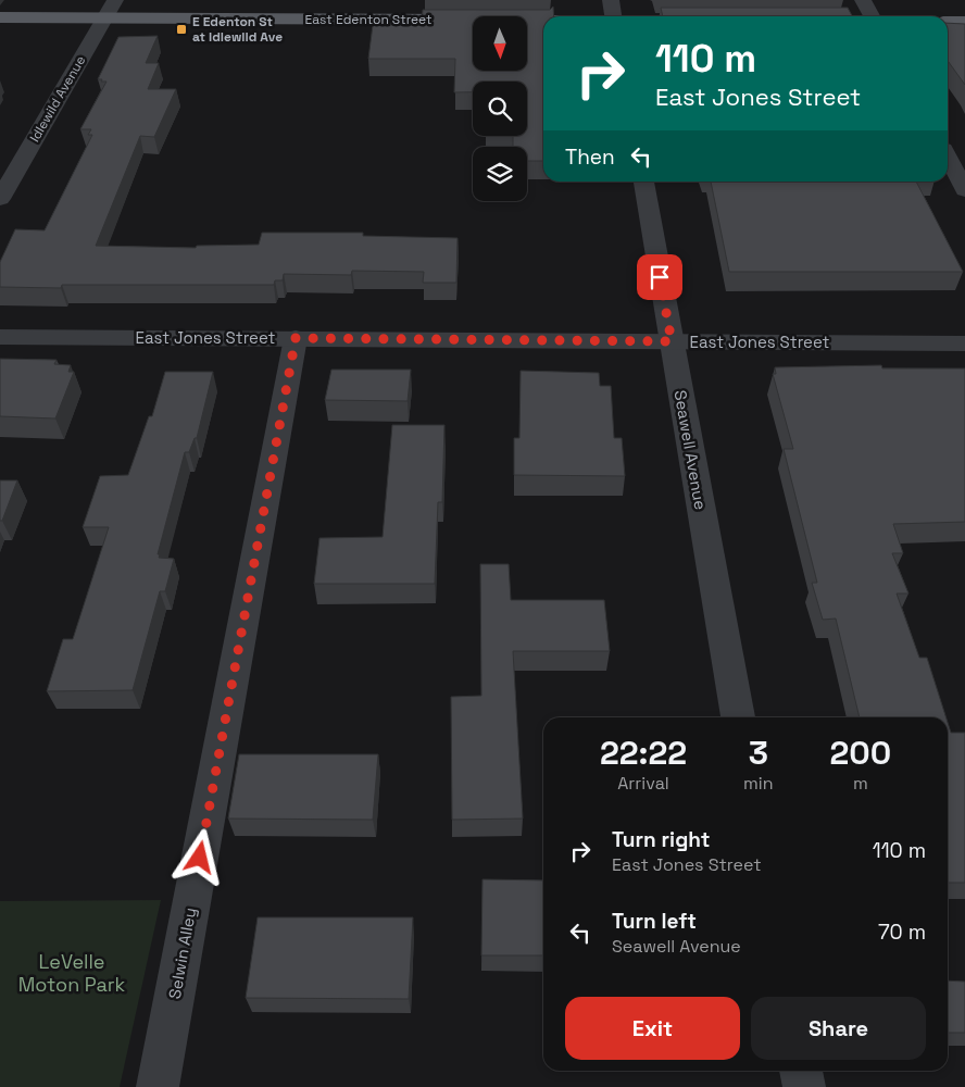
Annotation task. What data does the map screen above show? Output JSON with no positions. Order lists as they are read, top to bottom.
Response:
{
  "streets": {
    "main road": ["East Edenton Street"],
    "street": [
      "Idlewild Avenue",
      "East Jones Street",
      "Seawell Avenue",
      "Selwin Alley"
    ]
  },
  "crossings": [
    ["East Edenton Street", "Idlewild Avenue"],
    ["East Jones Street", "Seawell Avenue"],
    ["East Jones Street", "Selwin Alley"]
  ],
  "parks": ["LeVelle Moton Park"],
  "places": {
    "transit": ["E Edenton St at Idlewild Ave"]
  },
  "north": "bottom",
  "page": {
    "turn": ["110 m", "East Jones Street"],
    "then": "Then",
    "eta": [
      "22:22",
      "Arrival",
      "3",
      "min",
      "200",
      "m"
    ],
    "list": [
      {
        "name": "Turn right",
        "note": "East Jones Street",
        "value": "110 m"
      },
      {
        "name": "Turn left",
        "note": "Seawell Avenue",
        "value": "70 m"
      }
    ],
    "buttons": ["Exit", "Share"]
  }
}
